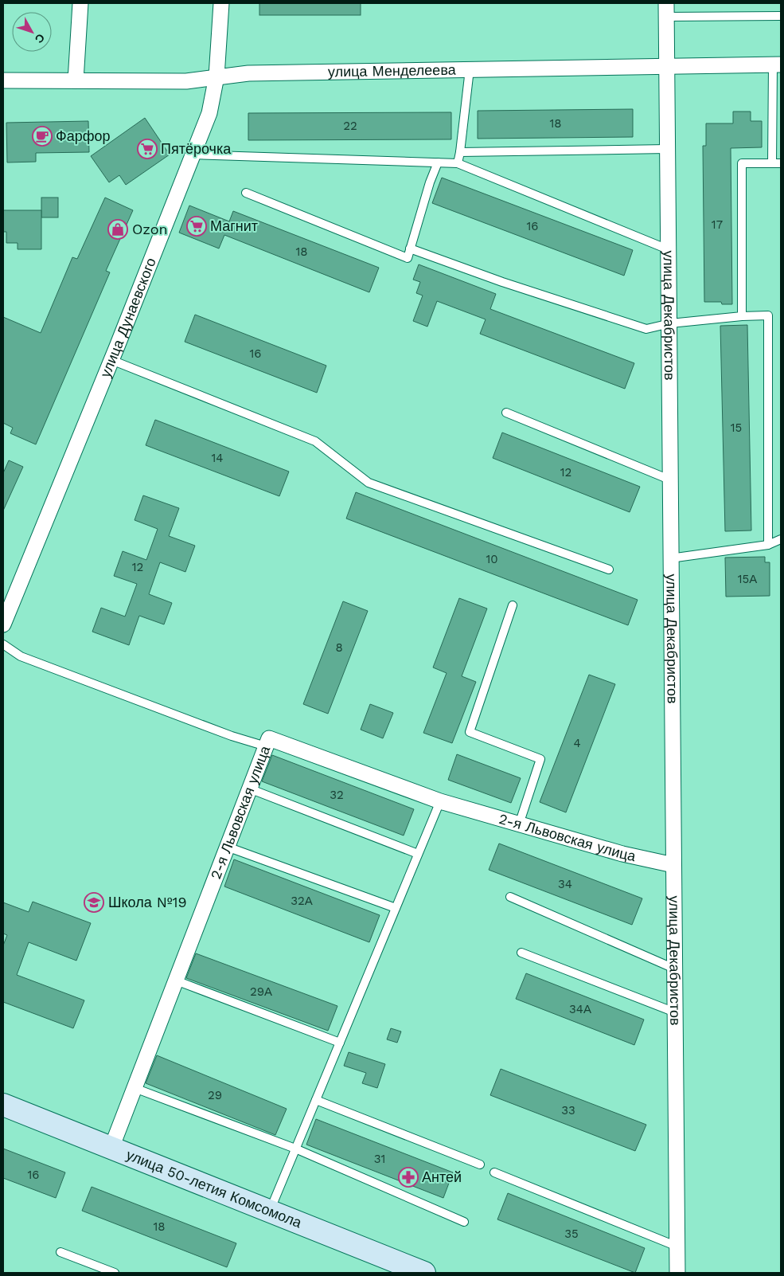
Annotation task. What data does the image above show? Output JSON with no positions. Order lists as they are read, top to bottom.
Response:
{
  "streets": {
    "main road": ["улица 50-летия Комсомола"],
    "street": [
      "улица Менделеева",
      "улица Декабристов",
      "улица Дунаевского",
      "2-я Львовская улица"
    ]
  },
  "crossings": [
    ["улица Менделеева", "улица Декабристов"],
    ["улица Менделеева", "улица Дунаевского"],
    ["улица Декабристов", "2-я Львовская улица"],
    ["2-я Львовская улица", "улица 50-летия Комсомола"]
  ],
  "places": {
    "cafe": ["Фарфор"],
    "supermarket": ["Пятёрочка", "Магнит"],
    "shop": ["Ozon"],
    "school or university": ["Школа №19"],
    "pharmacy": ["Антей"]
  },
  "house_numbers": [
    "18",
    "22",
    "17",
    "16",
    "18",
    "16",
    "15",
    "14",
    "12",
    "10",
    "12",
    "15А",
    "8",
    "4",
    "32",
    "34",
    "32А",
    "29А",
    "34А",
    "29",
    "33",
    "31",
    "16",
    "18",
    "35"
  ],
  "north": "bottom right"
}
